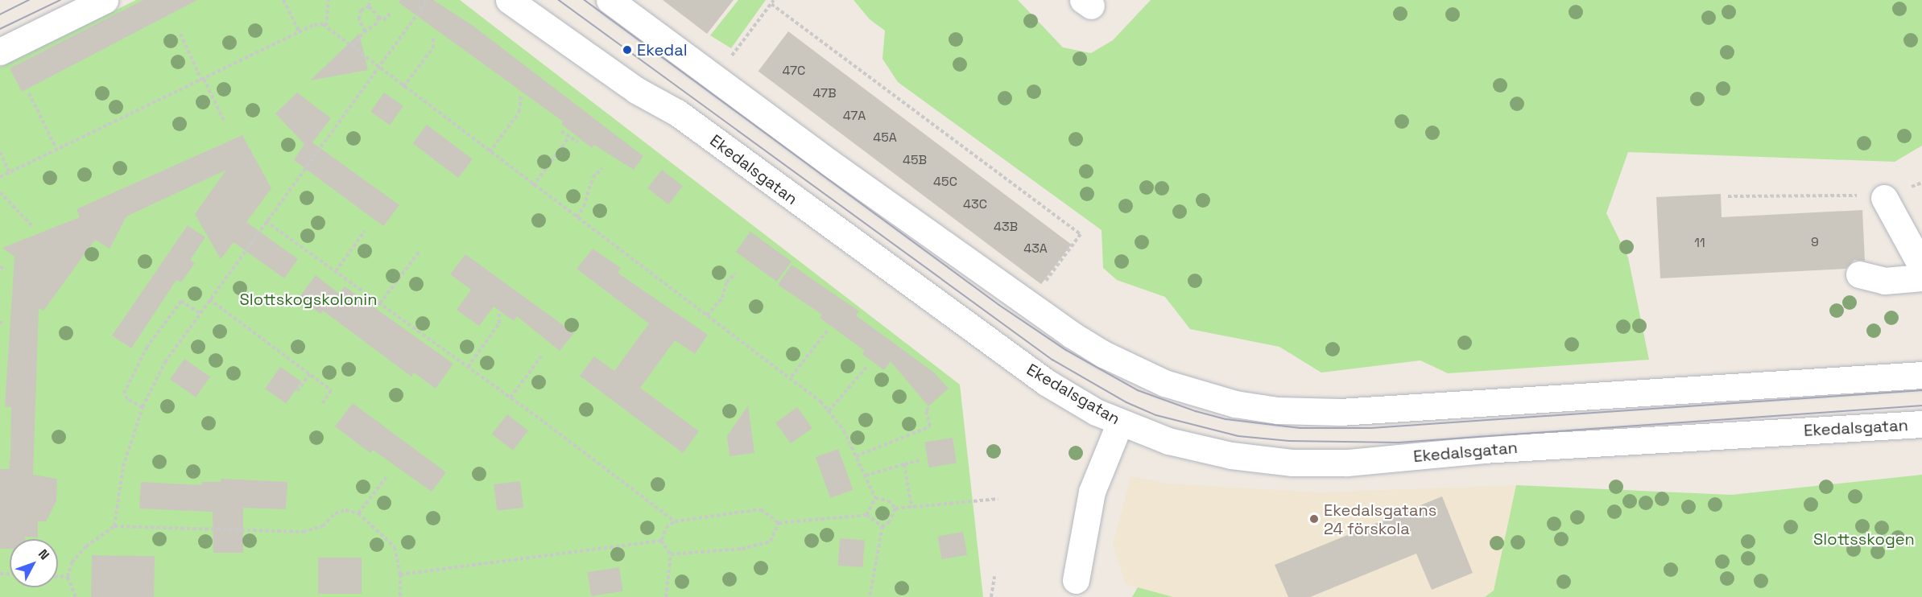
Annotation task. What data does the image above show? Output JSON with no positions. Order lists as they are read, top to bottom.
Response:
{
  "streets": {
    "street": ["Ekedalsgatan"]
  },
  "parks": ["Slottskogskolonin", "Slottsskogen"],
  "places": ["Ekedal", "Ekedalsgatans 24 förskola"],
  "house_numbers": [
    "47C",
    "47B",
    "47A",
    "45A",
    "45B",
    "45C",
    "43C",
    "43B",
    "9",
    "11",
    "43A"
  ],
  "north": "top right"
}
